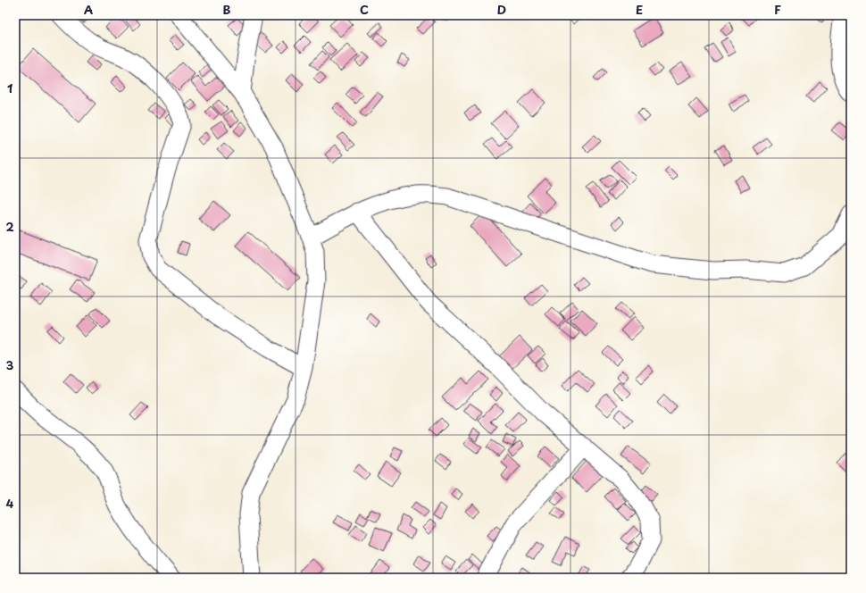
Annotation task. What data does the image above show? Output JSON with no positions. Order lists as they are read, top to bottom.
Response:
{
  "grid": {
    "columns": [
      "A",
      "B",
      "C",
      "D",
      "E",
      "F"
    ],
    "rows": [
      "1",
      "2",
      "3",
      "4"
    ]
  }
}
